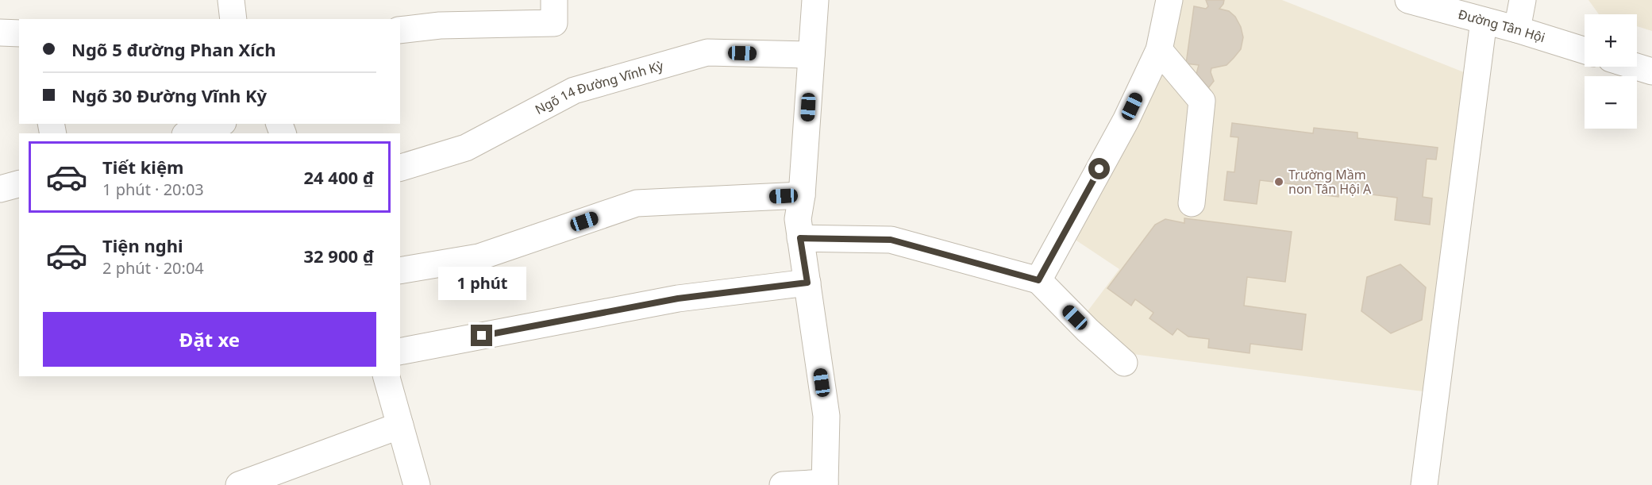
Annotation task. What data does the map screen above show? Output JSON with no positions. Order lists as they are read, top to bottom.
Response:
{
  "streets": {
    "street": ["Đường Tân Hội", "Ngõ 14 Đường Vĩnh Kỳ"]
  },
  "places": ["Trường Mầm non Tân Hội A"],
  "page": {
    "map_buttons": ["+", "−"],
    "banner": ["Ngõ 5 đường Phan Xích", "Ngõ 30 Đường Vĩnh Kỳ"],
    "list": [
      {
        "name": "Tiết kiệm",
        "note": "1 phút · 20:03",
        "value": "24 400 ₫"
      },
      {
        "name": "Tiện nghi",
        "note": "2 phút · 20:04",
        "value": "32 900 ₫"
      }
    ],
    "bubble": "1 phút",
    "buttons": "Đặt xe"
  }
}
